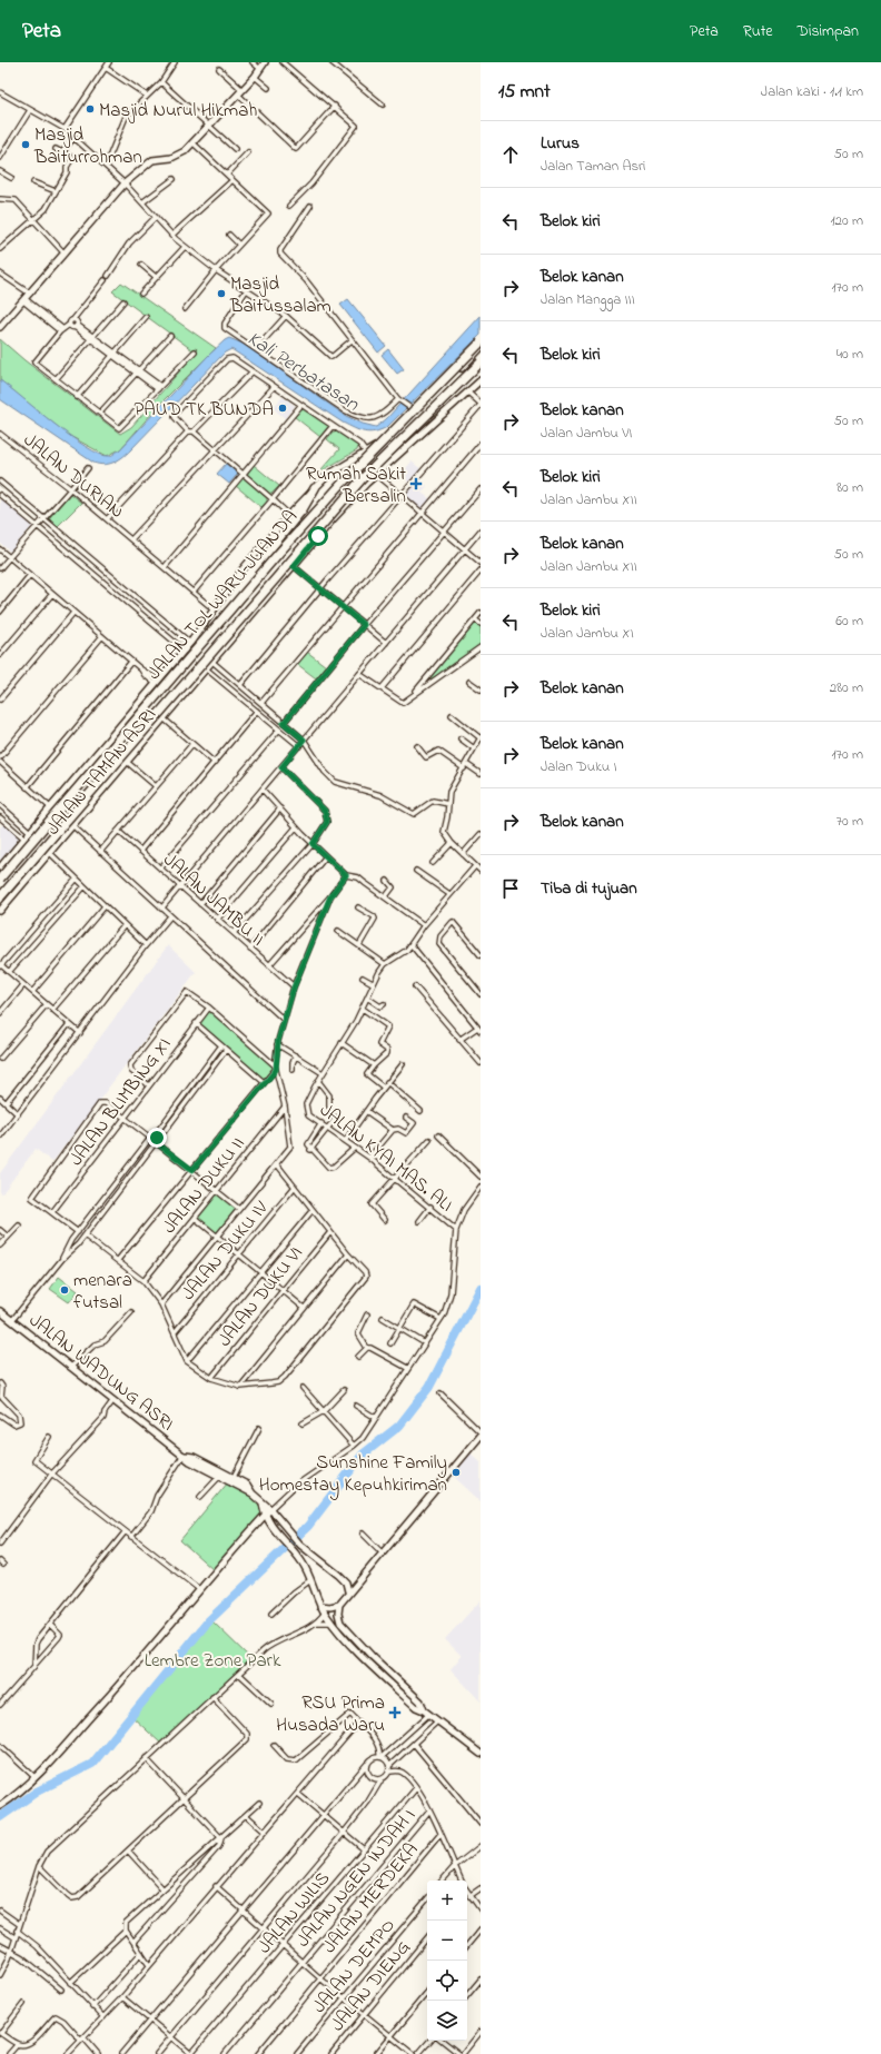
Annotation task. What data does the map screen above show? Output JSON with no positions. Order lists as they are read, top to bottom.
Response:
{
  "streets": {
    "highway": ["JALAN TOL WARU–JUANDA"],
    "main road": ["JALAN TAMAN ASRI", "JALAN WADUNG ASRI"],
    "street": [
      "JALAN DURIAN",
      "JALAN JAMBU II",
      "JALAN BLIMBING XI",
      "JALAN KYAI MAS. ALI",
      "JALAN DUKU II",
      "JALAN DUKU IV",
      "JALAN DUKU VI",
      "JALAN NGEN INDAH I",
      "JALAN MERDEKA",
      "JALAN WILIS",
      "JALAN DEMPO",
      "JALAN DIENG"
    ]
  },
  "water": ["Kali Perbatasan"],
  "parks": ["Lembre Zone Park"],
  "places": {
    "other": [
      "Masjid Nurul Hikmah",
      "Masjid Baiturrohman",
      "Masjid Baitussalam",
      "PAUD TK BUNDA",
      "menara futsal",
      "Sunshine Family Homestay Kepuhkiriman"
    ],
    "health": ["Rumah Sakit Bersalin", "RSU Prima Husada Waru"]
  },
  "page": {
    "header": "Peta",
    "nav": ["Peta", "Rute", "Disimpan"],
    "heading": ["15 mnt", "Jalan kaki · 1.1 km"],
    "list": [
      ["Lurus", "Jalan Taman Asri", "50 m"],
      ["Belok kiri", "120 m"],
      ["Belok kanan", "Jalan Mangga III", "170 m"],
      ["Belok kiri", "40 m"],
      ["Belok kanan", "Jalan Jambu VI", "50 m"],
      ["Belok kiri", "Jalan Jambu XII", "80 m"],
      ["Belok kanan", "Jalan Jambu XII", "50 m"],
      ["Belok kiri", "Jalan Jambu XI", "60 m"],
      ["Belok kanan", "280 m"],
      ["Belok kanan", "Jalan Duku I", "170 m"],
      ["Belok kanan", "70 m"],
      "Tiba di tujuan"
    ],
    "map_buttons": ["+", "−"]
  }
}
